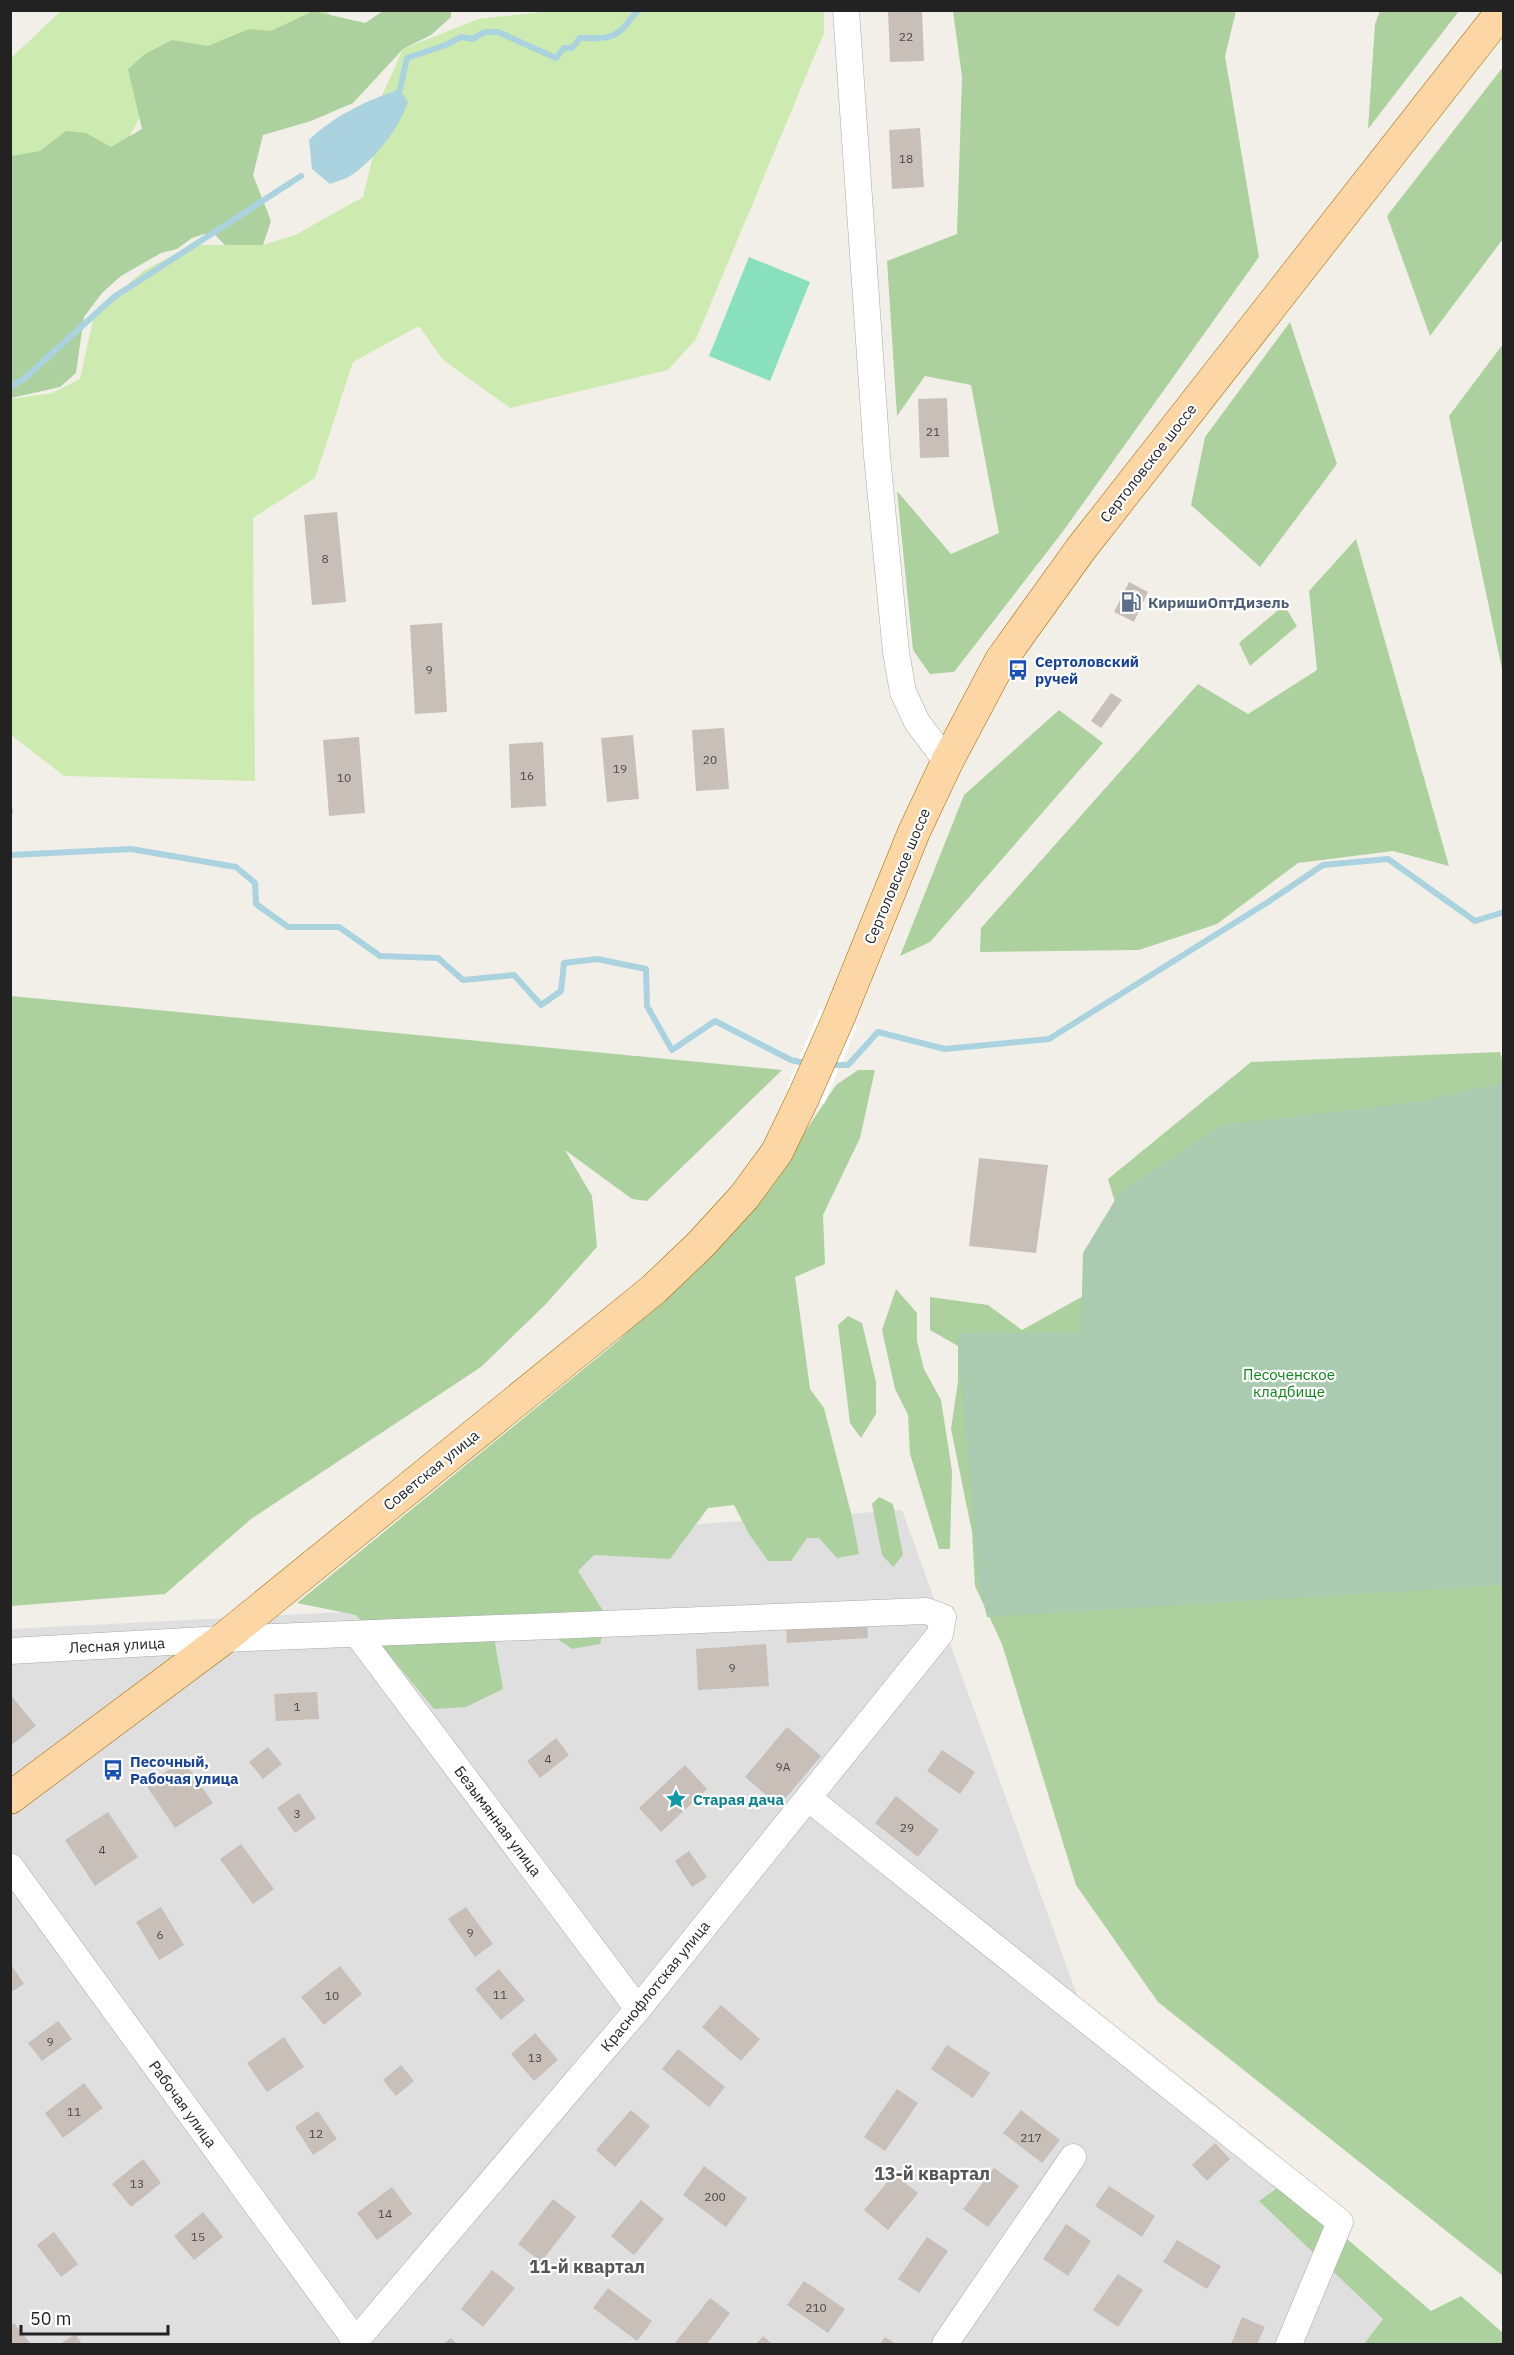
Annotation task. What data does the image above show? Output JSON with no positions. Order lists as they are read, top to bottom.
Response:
{
  "streets": {
    "main road": ["Сертоловское шоссе", "Советская улица"],
    "street": [
      "Лесная улица",
      "Безымянная улица",
      "Краснофлотская улица",
      "Рабочая улица"
    ]
  },
  "crossings": [
    ["Сертоловское шоссе", "Советская улица"],
    ["Советская улица", "Лесная улица"],
    ["Лесная улица", "Безымянная улица"],
    ["Лесная улица", "Краснофлотская улица"],
    ["Безымянная улица", "Краснофлотская улица"],
    ["Краснофлотская улица", "Рабочая улица"]
  ],
  "districts": ["13-й квартал", "11-й квартал"],
  "parks": ["Песоченское кладбище"],
  "places": {
    "fuel station": ["КиришиОптДизель"],
    "bus stop": ["Сертоловский ручей", "Песочный, Рабочая улица"],
    "place": ["Старая дача"]
  },
  "house_numbers": [
    "22",
    "18",
    "21",
    "8",
    "9",
    "20",
    "19",
    "16",
    "10",
    "9",
    "1",
    "4",
    "9А",
    "3",
    "29",
    "4",
    "9",
    "6",
    "11",
    "10",
    "9",
    "13",
    "11",
    "12",
    "217",
    "13",
    "200",
    "14",
    "15",
    "210"
  ],
  "scale_bar": "50 m"
}
